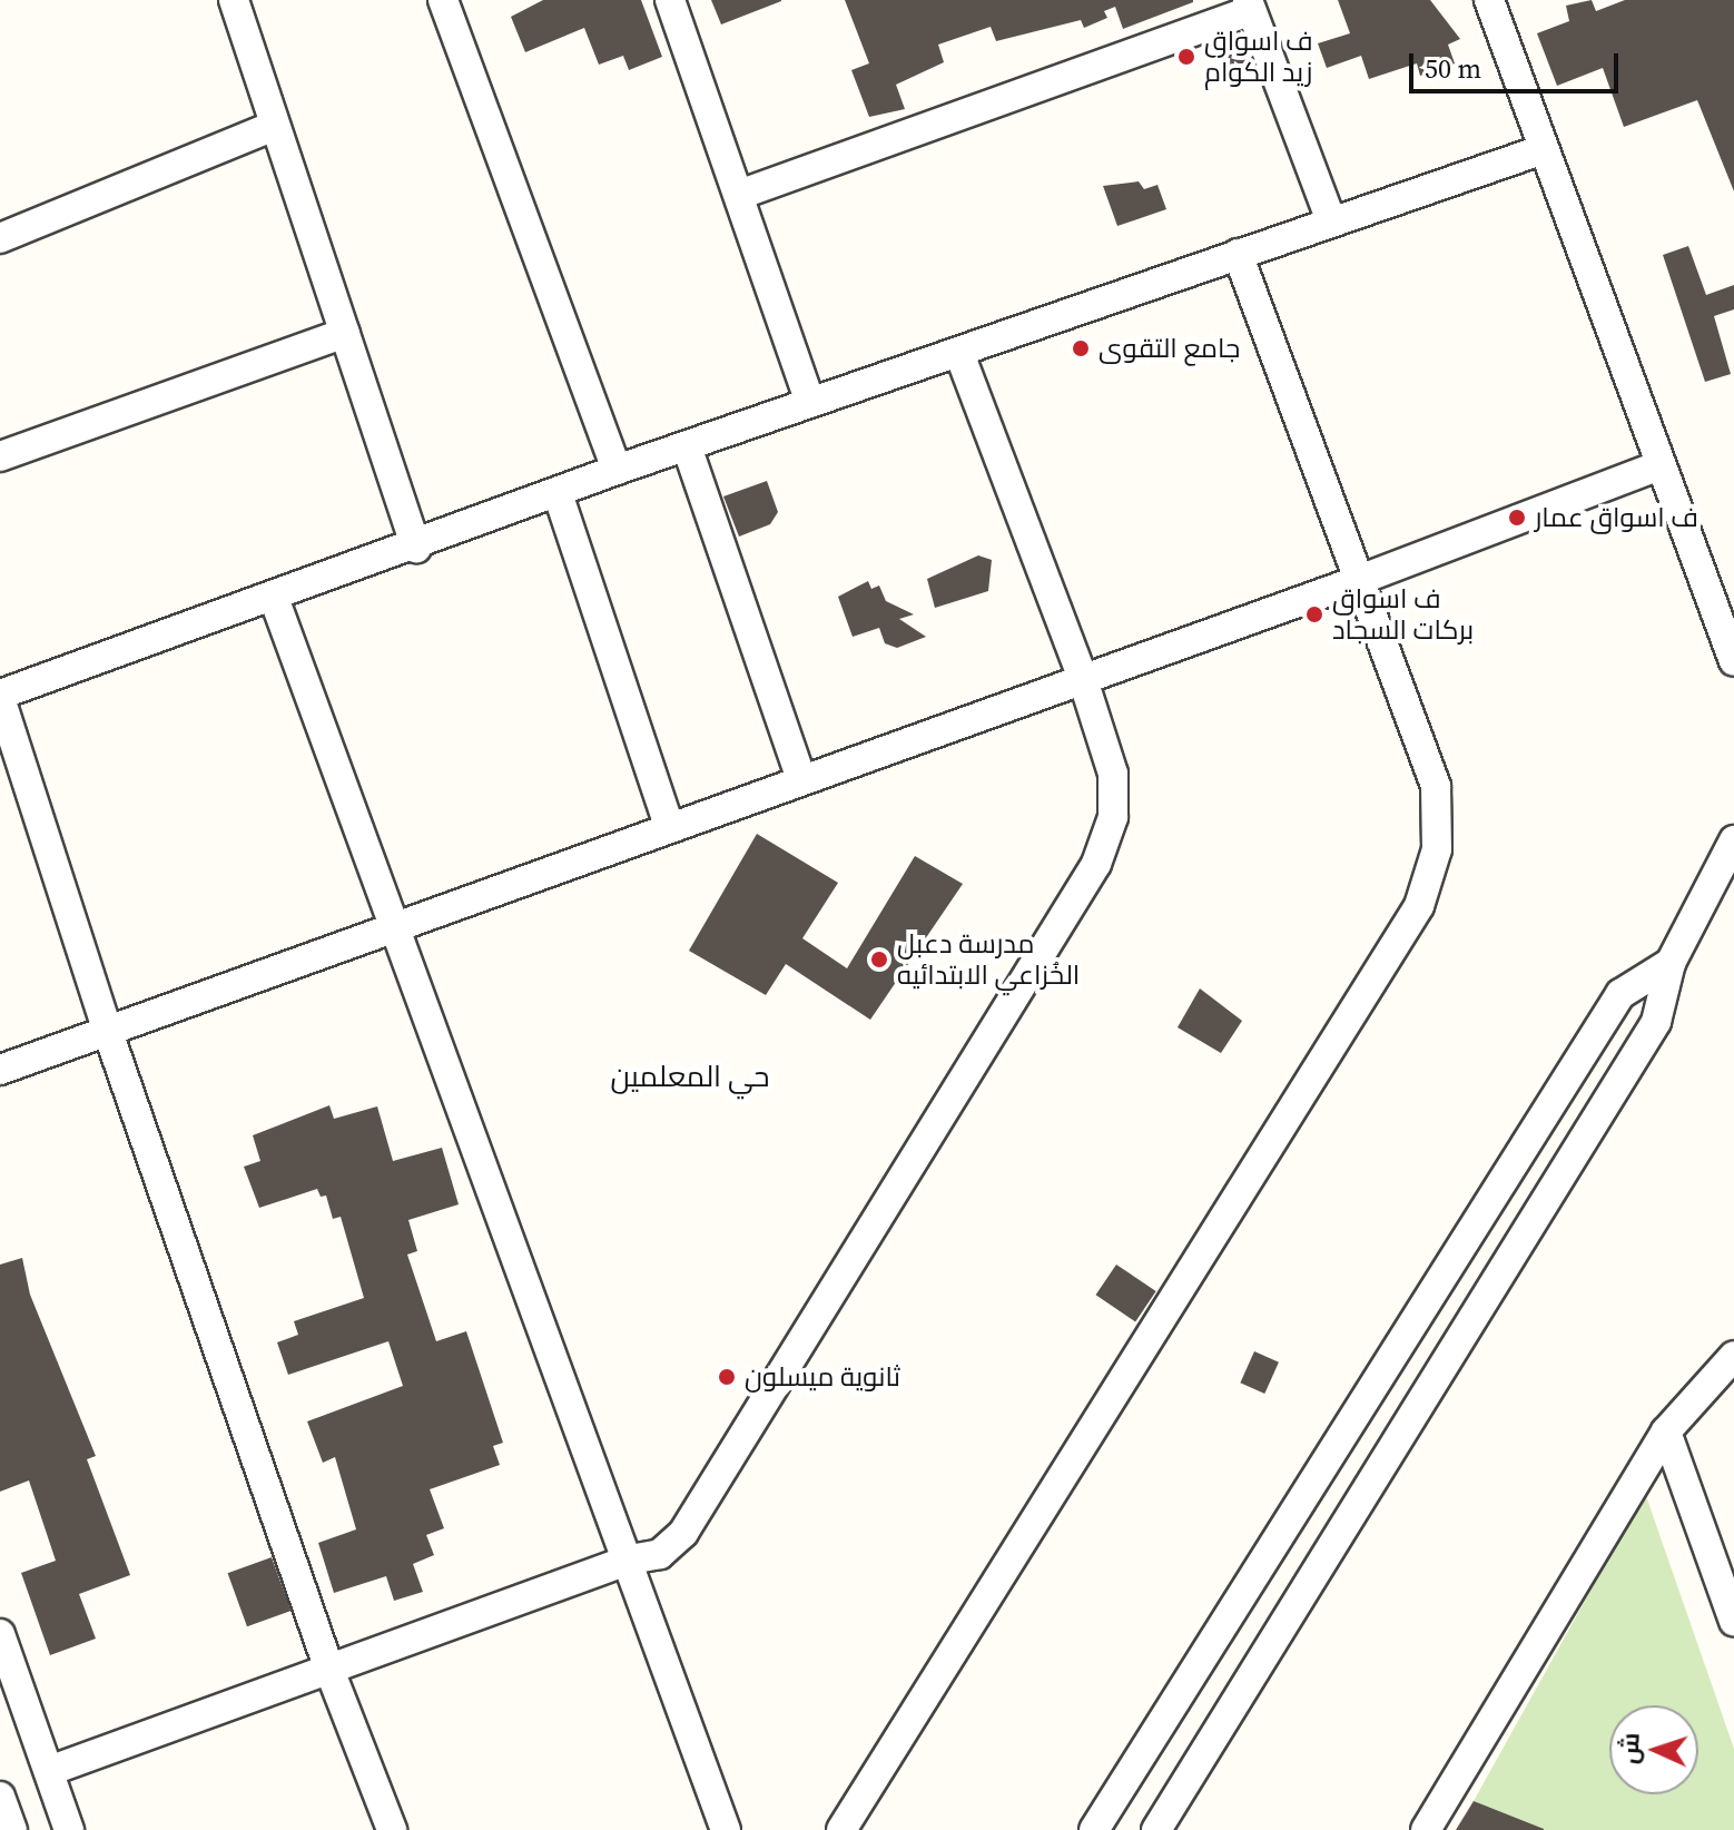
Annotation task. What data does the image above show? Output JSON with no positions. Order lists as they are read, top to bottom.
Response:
{
  "districts": ["حي المعلمین"],
  "places": [
    "ف اسواق زيد الكوام",
    "جامع التقوى",
    "ف اسواق عمار",
    "ف اسواق بركات السجاد",
    "مدرسة دعبل الخُزاعي الابتدائيه",
    "ثانوية ميسلون"
  ],
  "scale_bar": "50 m",
  "north": "left"
}
